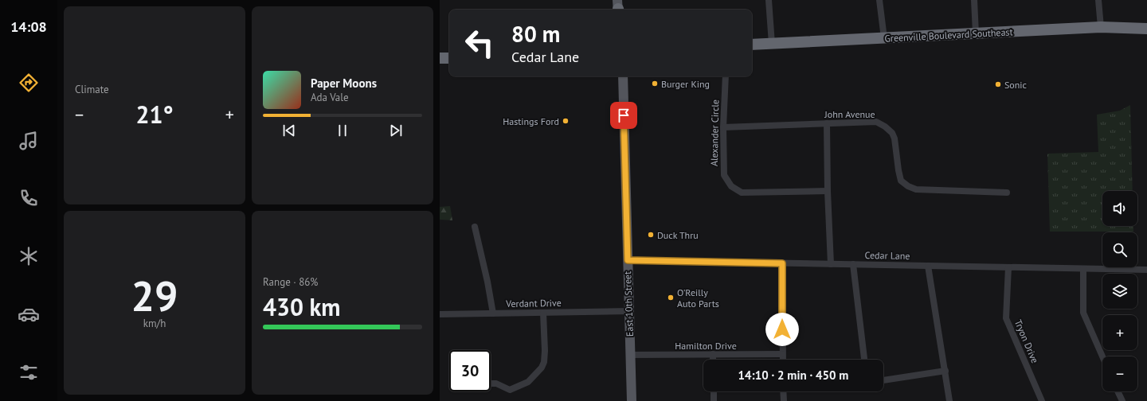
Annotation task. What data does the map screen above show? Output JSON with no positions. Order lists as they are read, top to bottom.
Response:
{
  "streets": {
    "highway": ["Greenville Boulevard Southeast"],
    "main road": ["East 10th Street"],
    "street": [
      "John Avenue",
      "Alexander Circle",
      "Cedar Lane",
      "Verdant Drive",
      "Tryon Drive",
      "Hamilton Drive"
    ]
  },
  "crossings": [
    ["John Avenue", "Alexander Circle"],
    ["Cedar Lane", "East 10th Street"],
    ["Cedar Lane", "Tryon Drive"],
    ["Verdant Drive", "East 10th Street"],
    ["East 10th Street", "Hamilton Drive"]
  ],
  "places": [
    "Burger King",
    "Sonic",
    "Hastings Ford",
    "Duck Thru",
    "O'Reilly Auto Parts"
  ],
  "page": {
    "tabs": "14:08",
    "tile": [
      "Climate",
      ["29", "km/h"],
      ["Range · 86%", "430 km"]
    ],
    "turn": ["80 m", "Cedar Lane"],
    "song": ["Paper Moons", "Ada Vale"],
    "heat": ["−", "21°", "+"],
    "map_buttons": ["+", "−"],
    "limit": "30",
    "trip": "14:10 · 2 min · 450 m"
  }
}
